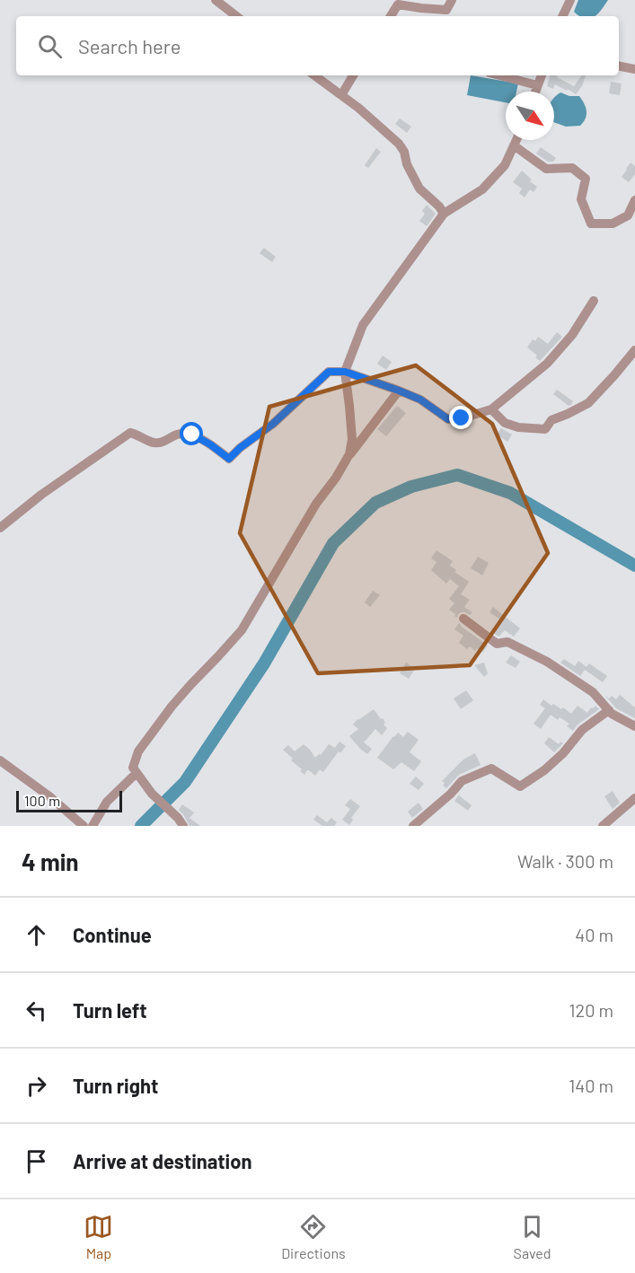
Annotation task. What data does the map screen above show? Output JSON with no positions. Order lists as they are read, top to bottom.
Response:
{
  "scale_bar": "100 m",
  "north": "bottom right",
  "page": {
    "search": "Search here",
    "scale": "100 m",
    "heading": ["4 min", "Walk · 300 m"],
    "list": [
      ["Continue", "40 m"],
      ["Turn left", "120 m"],
      ["Turn right", "140 m"],
      "Arrive at destination"
    ],
    "nav": ["Map", "Directions", "Saved"]
  }
}
